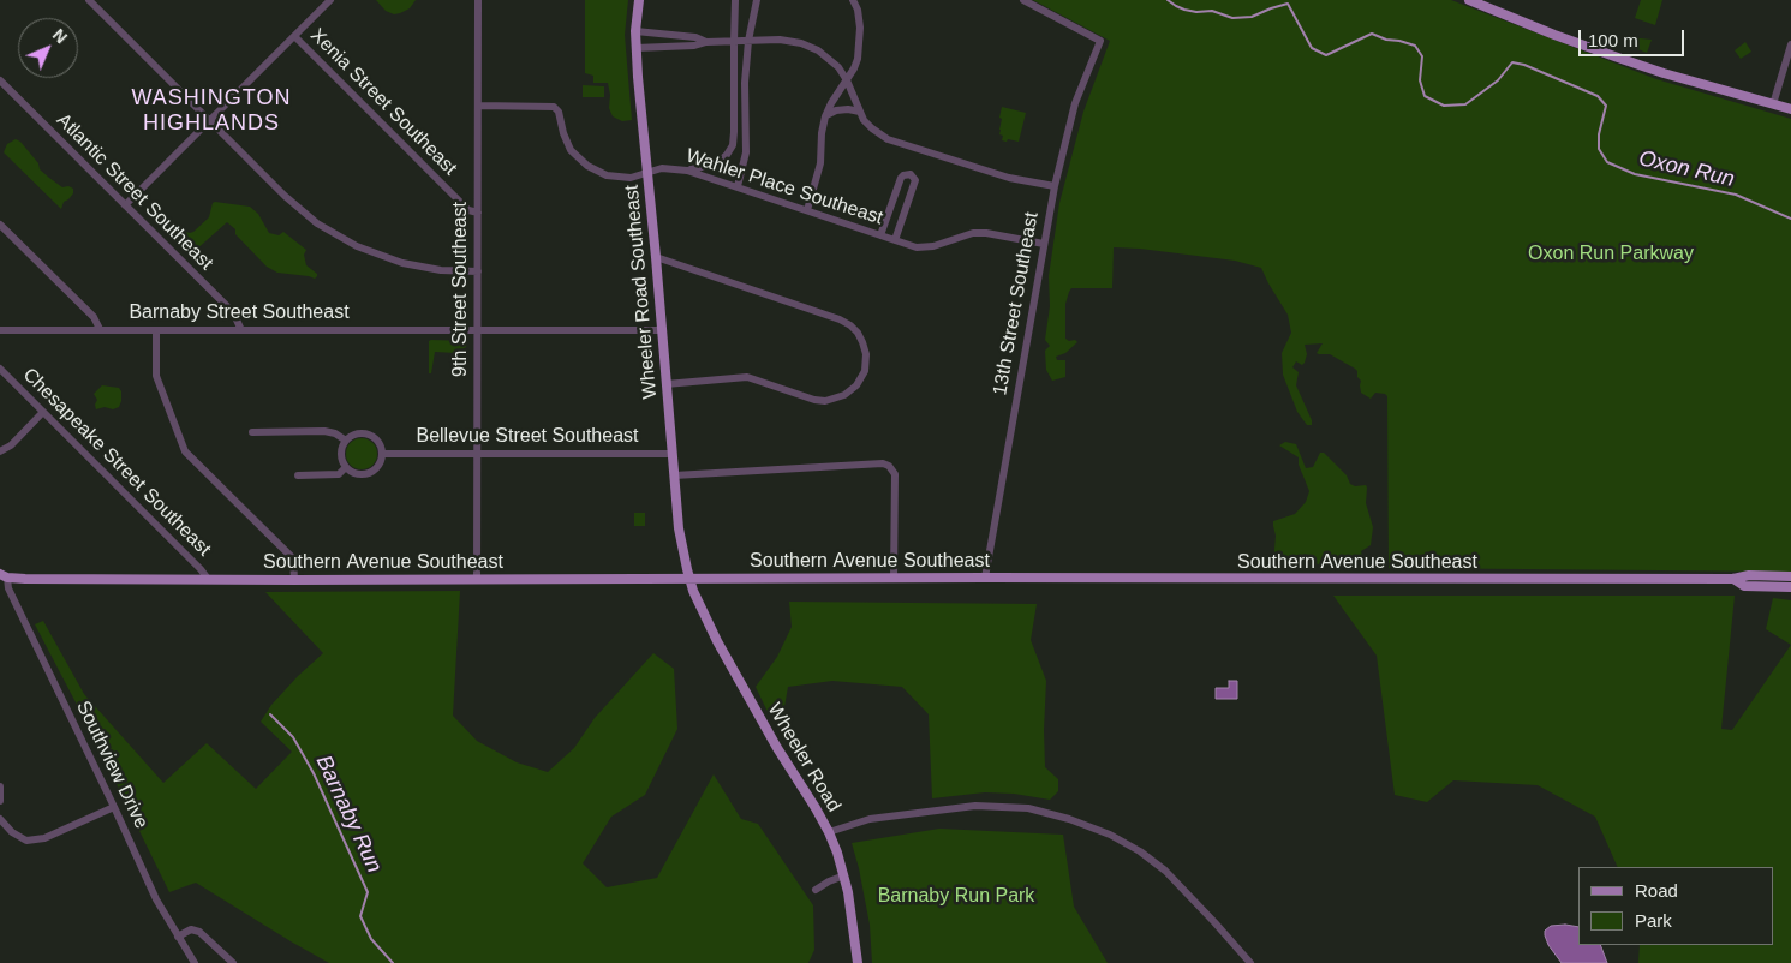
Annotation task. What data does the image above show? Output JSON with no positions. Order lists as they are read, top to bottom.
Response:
{
  "streets": {
    "main road": ["Wheeler Road Southeast", "Southern Avenue Southeast", "Wheeler Road"],
    "street": [
      "Xenia Street Southeast",
      "Wahler Place Southeast",
      "Atlantic Street Southeast",
      "9th Street Southeast",
      "13th Street Southeast",
      "Barnaby Street Southeast",
      "Bellevue Street Southeast",
      "Chesapeake Street Southeast",
      "Southview Drive"
    ]
  },
  "crossings": [
    ["Xenia Street Southeast", "9th Street Southeast"],
    ["Wahler Place Southeast", "9th Street Southeast"],
    ["Wahler Place Southeast", "Wheeler Road Southeast"],
    ["Wahler Place Southeast", "13th Street Southeast"],
    ["Atlantic Street Southeast", "Barnaby Street Southeast"],
    ["9th Street Southeast", "Barnaby Street Southeast"],
    ["9th Street Southeast", "Bellevue Street Southeast"],
    ["9th Street Southeast", "Southern Avenue Southeast"],
    ["Wheeler Road Southeast", "Barnaby Street Southeast"],
    ["Wheeler Road Southeast", "Bellevue Street Southeast"],
    ["Wheeler Road Southeast", "Southern Avenue Southeast"],
    ["Wheeler Road Southeast", "Wheeler Road"],
    ["13th Street Southeast", "Southern Avenue Southeast"],
    ["Chesapeake Street Southeast", "Southern Avenue Southeast"],
    ["Southern Avenue Southeast", "Wheeler Road"],
    ["Southern Avenue Southeast", "Southview Drive"]
  ],
  "districts": ["WASHINGTON HIGHLANDS"],
  "water": ["Oxon Run", "Barnaby Run"],
  "parks": ["Oxon Run Parkway", "Barnaby Run Park"],
  "legend": ["Road", "Park"],
  "scale_bar": "100 m",
  "north": "top right"
}
